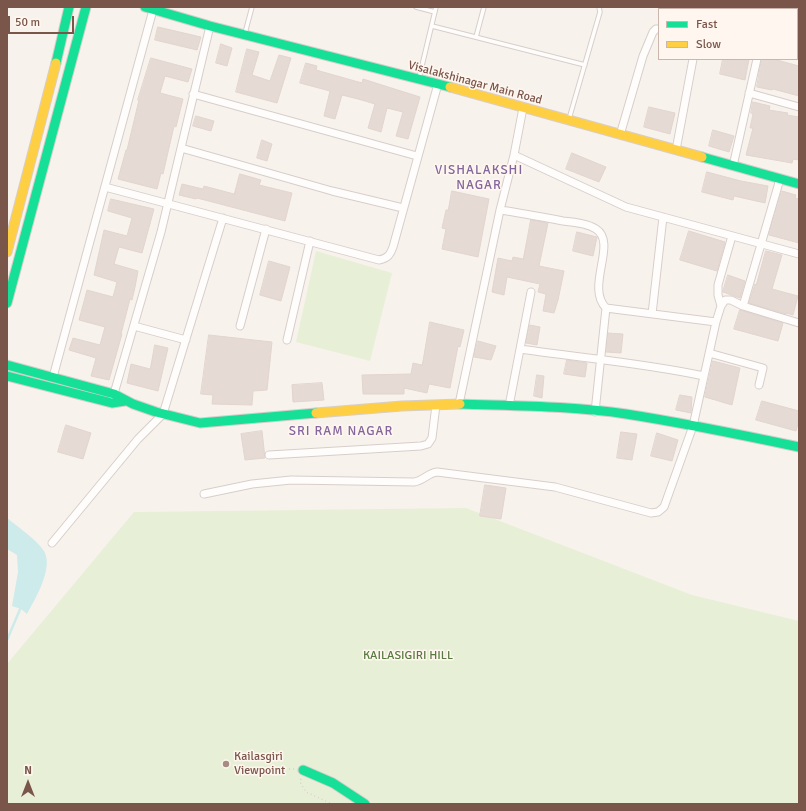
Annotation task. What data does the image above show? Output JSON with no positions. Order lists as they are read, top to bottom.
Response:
{
  "streets": {
    "street": ["Visalakshinagar Main Road"]
  },
  "districts": ["VISHALAKSHI NAGAR", "SRI RAM NAGAR"],
  "parks": ["KAILASIGIRI HILL"],
  "places": ["Kailasgiri Viewpoint"],
  "legend": ["Fast", "Slow"],
  "scale_bar": "50 m",
  "north": "top"
}
